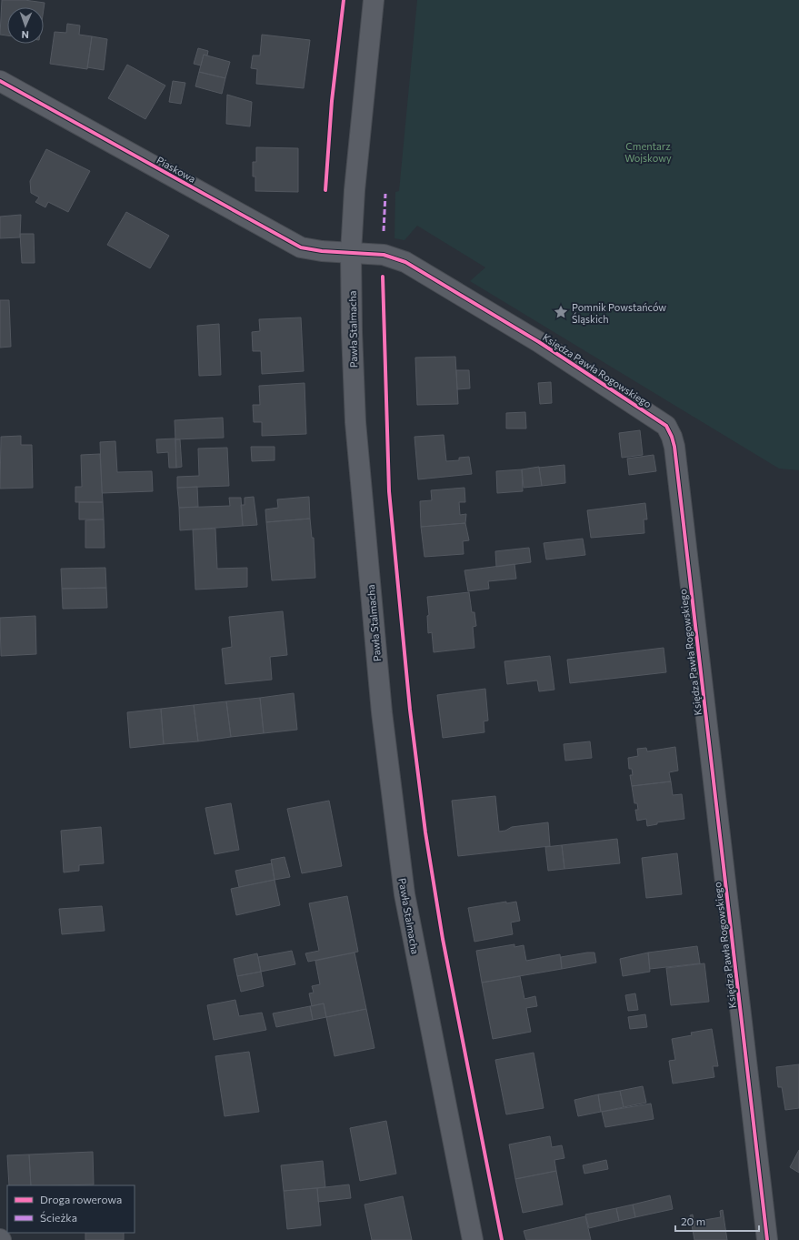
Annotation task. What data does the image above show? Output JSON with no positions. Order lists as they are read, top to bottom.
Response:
{
  "streets": {
    "street": ["Piaskowa", "Pawła Stalmacha", "Księdza Pawła Rogowskiego"]
  },
  "crossings": [
    ["Piaskowa", "Pawła Stalmacha"],
    ["Piaskowa", "Księdza Pawła Rogowskiego"],
    ["Pawła Stalmacha", "Księdza Pawła Rogowskiego"]
  ],
  "parks": ["Cmentarz Wojskowy"],
  "places": {
    "place": ["Pomnik Powstańców Śląskich"]
  },
  "legend": ["Droga rowerowa", "Ścieżka"],
  "scale_bar": "20 m",
  "north": "bottom"
}
